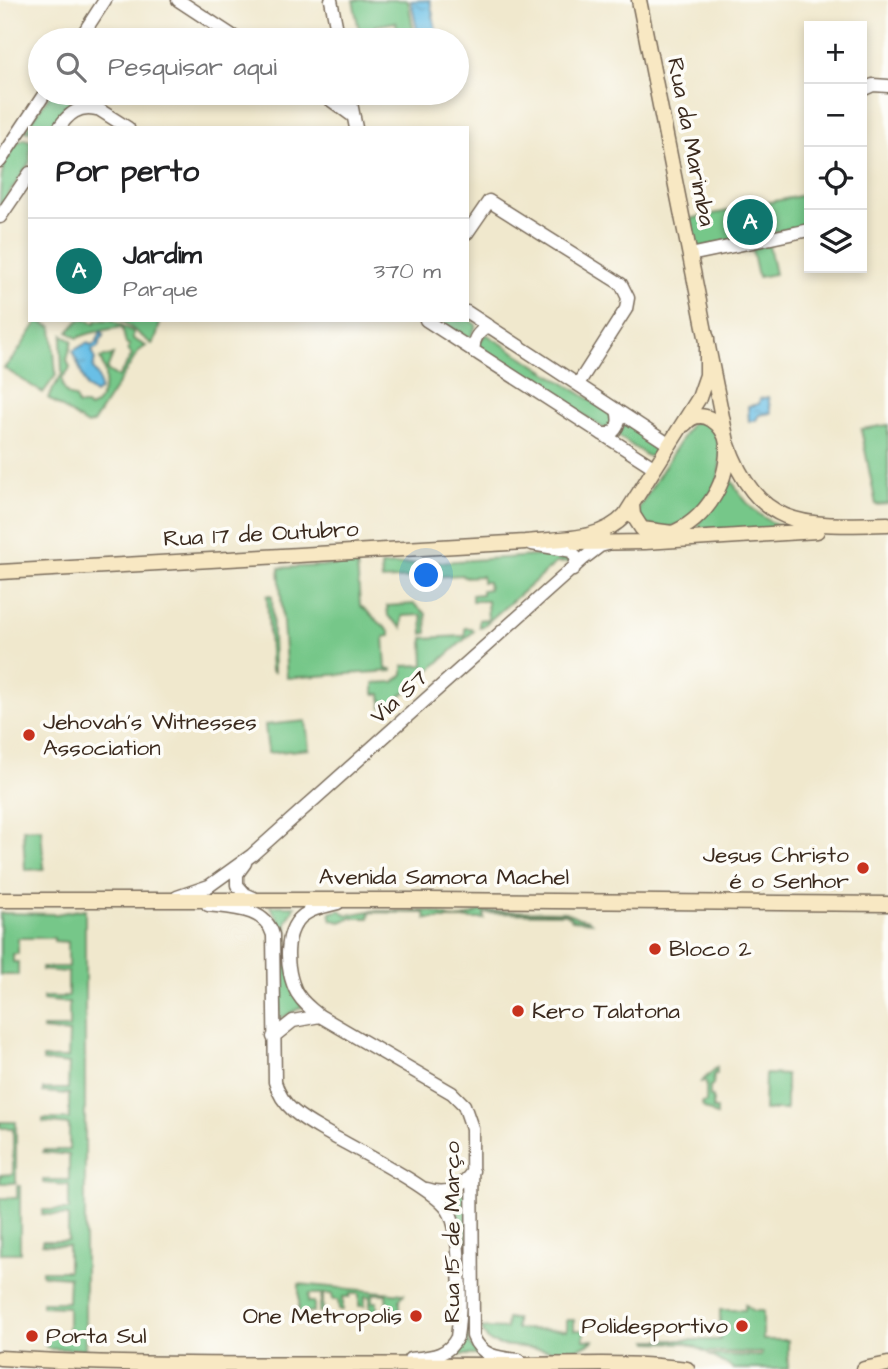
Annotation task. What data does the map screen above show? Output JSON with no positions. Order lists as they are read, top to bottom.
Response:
{
  "streets": {
    "main road": ["Rua da Marimba", "Rua 17 de Outubro", "Avenida Samora Machel"],
    "street": ["Via S7", "Rua 15 de Março"]
  },
  "crossings": [
    ["Rua da Marimba", "Rua 17 de Outubro"],
    ["Rua 17 de Outubro", "Via S7"],
    ["Via S7", "Avenida Samora Machel"],
    ["Avenida Samora Machel", "Rua 15 de Março"]
  ],
  "places": [
    "Jehovah's Witnesses Association",
    "Jesus Christo é o Senhor",
    "Bloco 2",
    "Kero Talatona",
    "One Metropolis",
    "Polidesportivo",
    "Porta Sul"
  ],
  "page": {
    "map_buttons": ["+", "−"],
    "search": "Pesquisar aqui",
    "heading": "Por perto",
    "pins": "A",
    "list": [
      {
        "mark": "A",
        "name": "Jardim",
        "note": "Parque",
        "value": "370 m"
      }
    ]
  }
}
